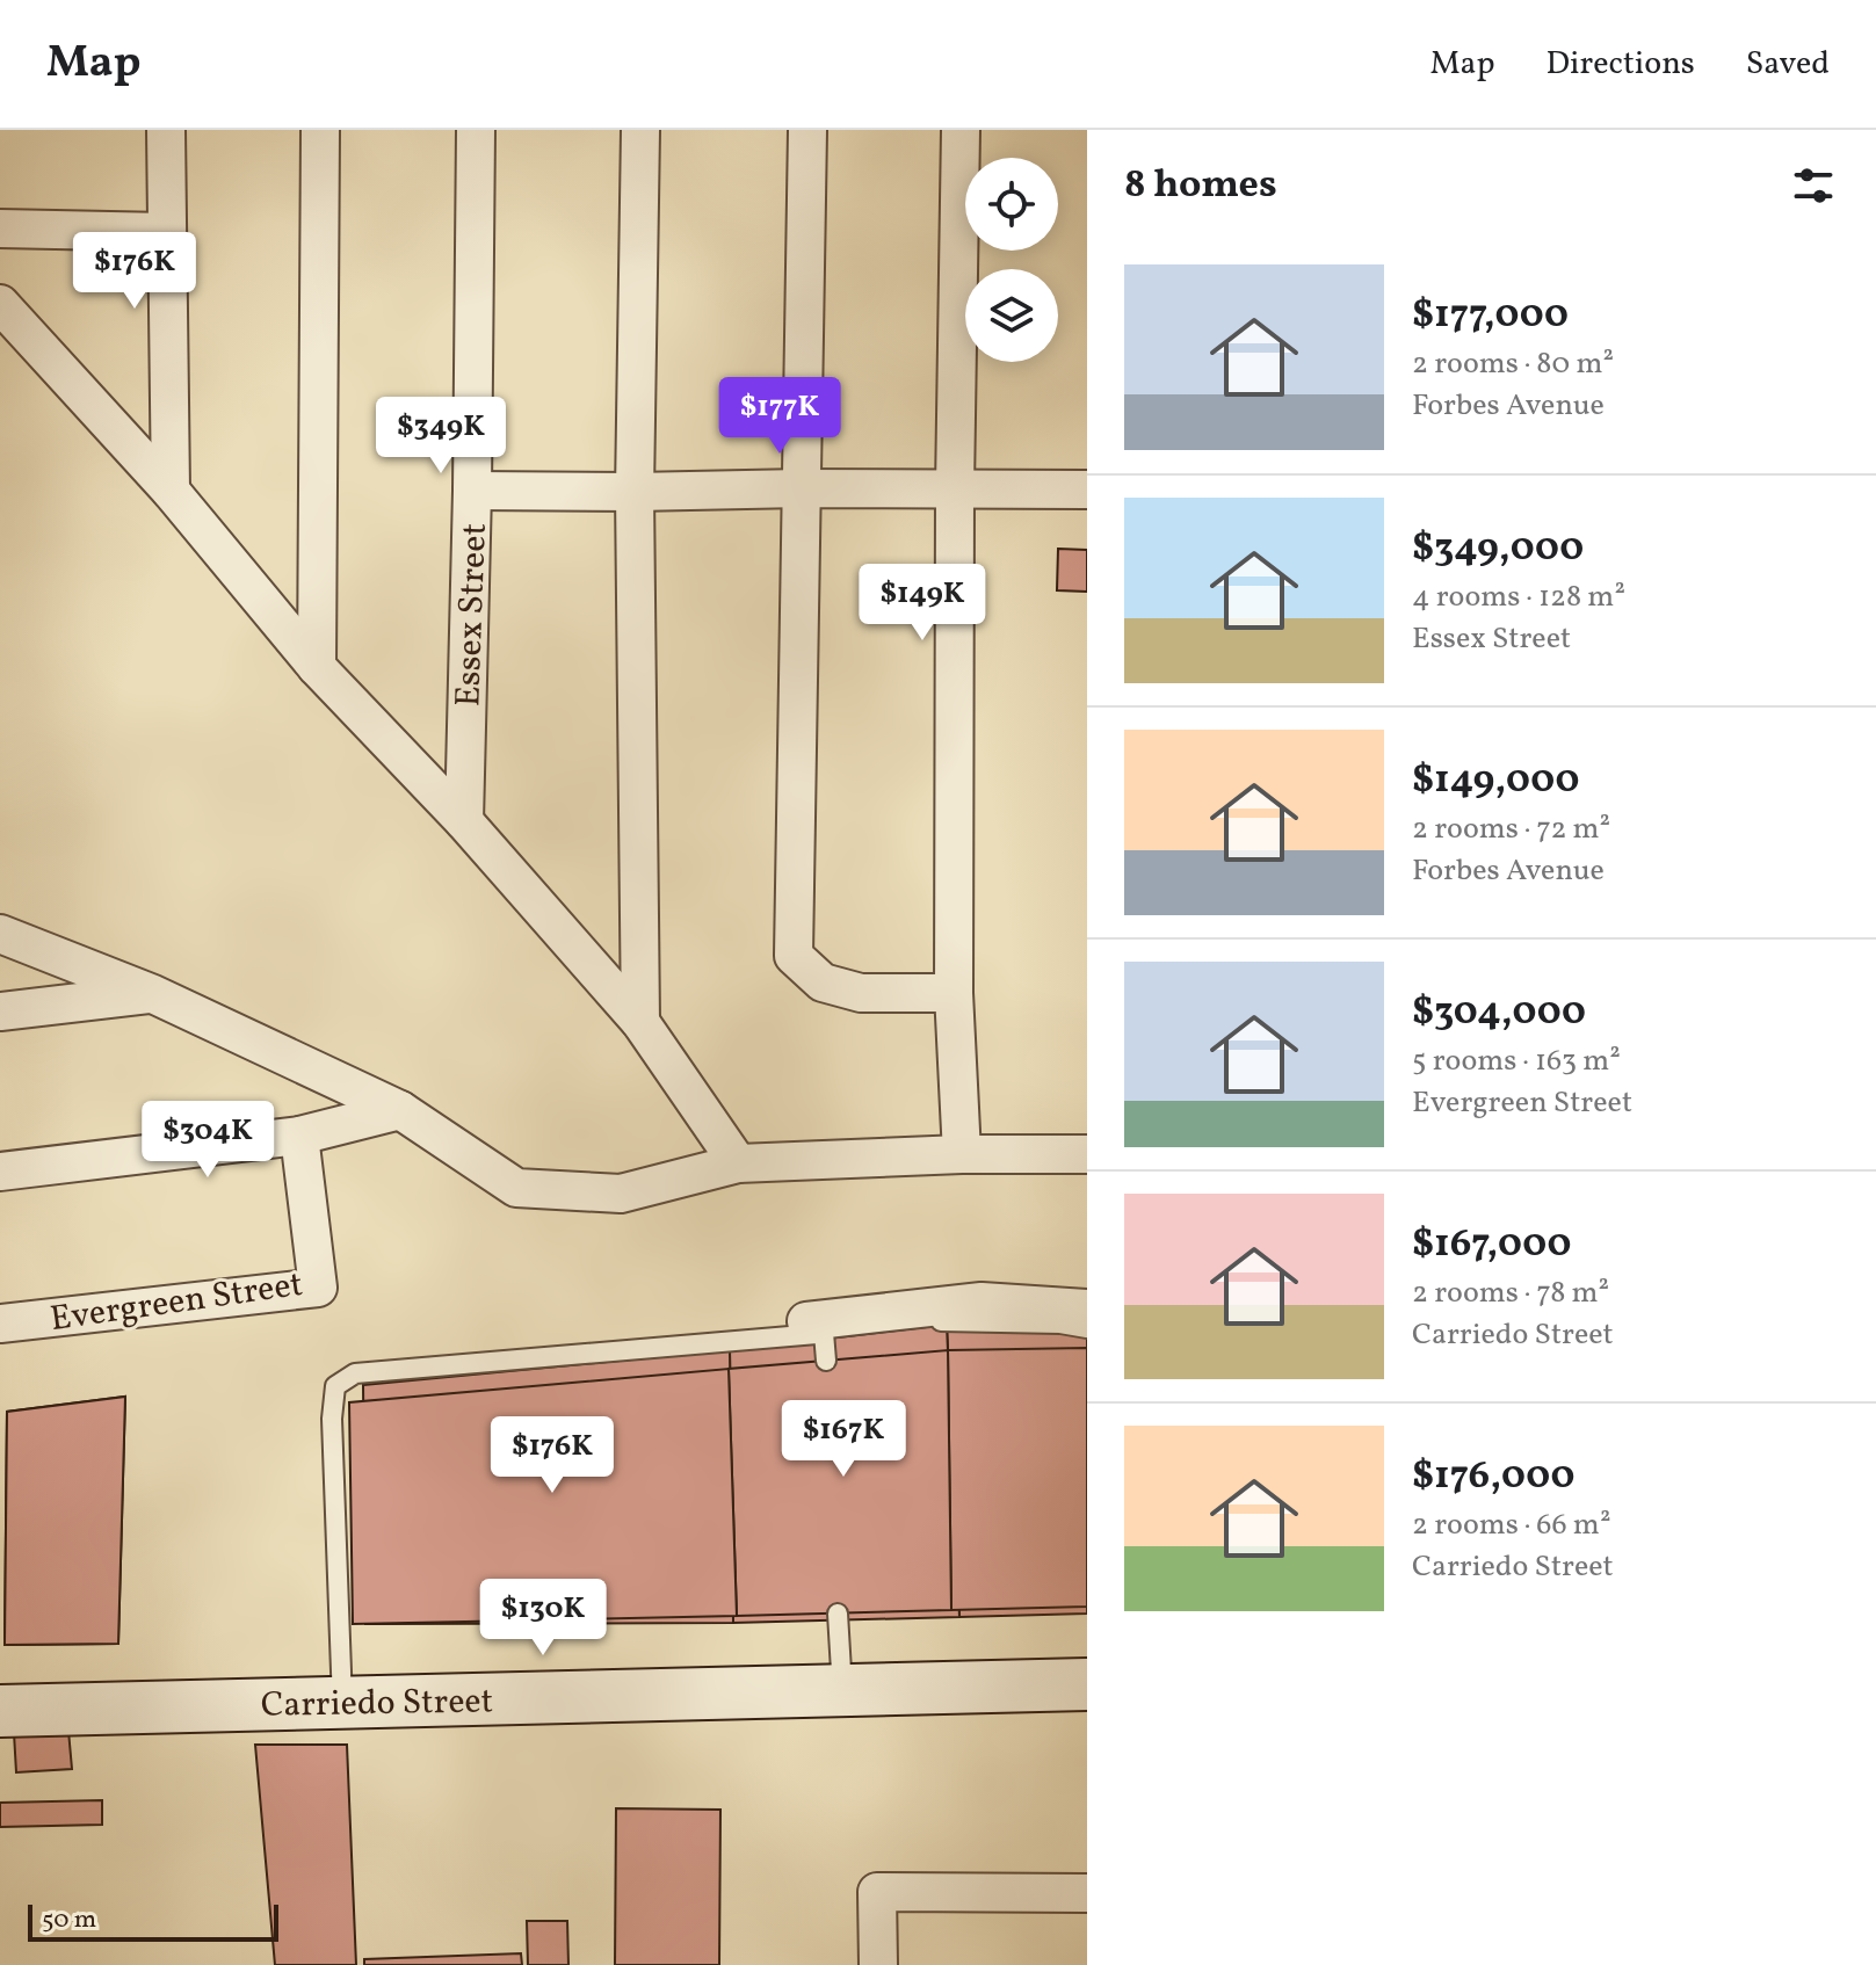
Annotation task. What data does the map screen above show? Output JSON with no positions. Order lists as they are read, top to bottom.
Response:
{
  "streets": {
    "main road": ["Carriedo Street"],
    "street": ["Essex Street", "Evergreen Street"]
  },
  "scale_bar": "50 m",
  "page": {
    "header": "Map",
    "nav": ["Map", "Directions", "Saved"],
    "heading": "8 homes",
    "price": [
      "$176K",
      "$177K",
      "$349K",
      "$149K",
      "$304K",
      "$167K",
      "$176K",
      "$130K"
    ],
    "list": [
      {
        "name": "$177,000",
        "note": "2 rooms · 80 m² · Forbes Avenue"
      },
      {
        "name": "$349,000",
        "note": "4 rooms · 128 m² · Essex Street"
      },
      {
        "name": "$149,000",
        "note": "2 rooms · 72 m² · Forbes Avenue"
      },
      {
        "name": "$304,000",
        "note": "5 rooms · 163 m² · Evergreen Street"
      },
      {
        "name": "$167,000",
        "note": "2 rooms · 78 m² · Carriedo Street"
      },
      {
        "name": "$176,000",
        "note": "2 rooms · 66 m² · Carriedo Street"
      }
    ],
    "scale": "50 m"
  }
}
